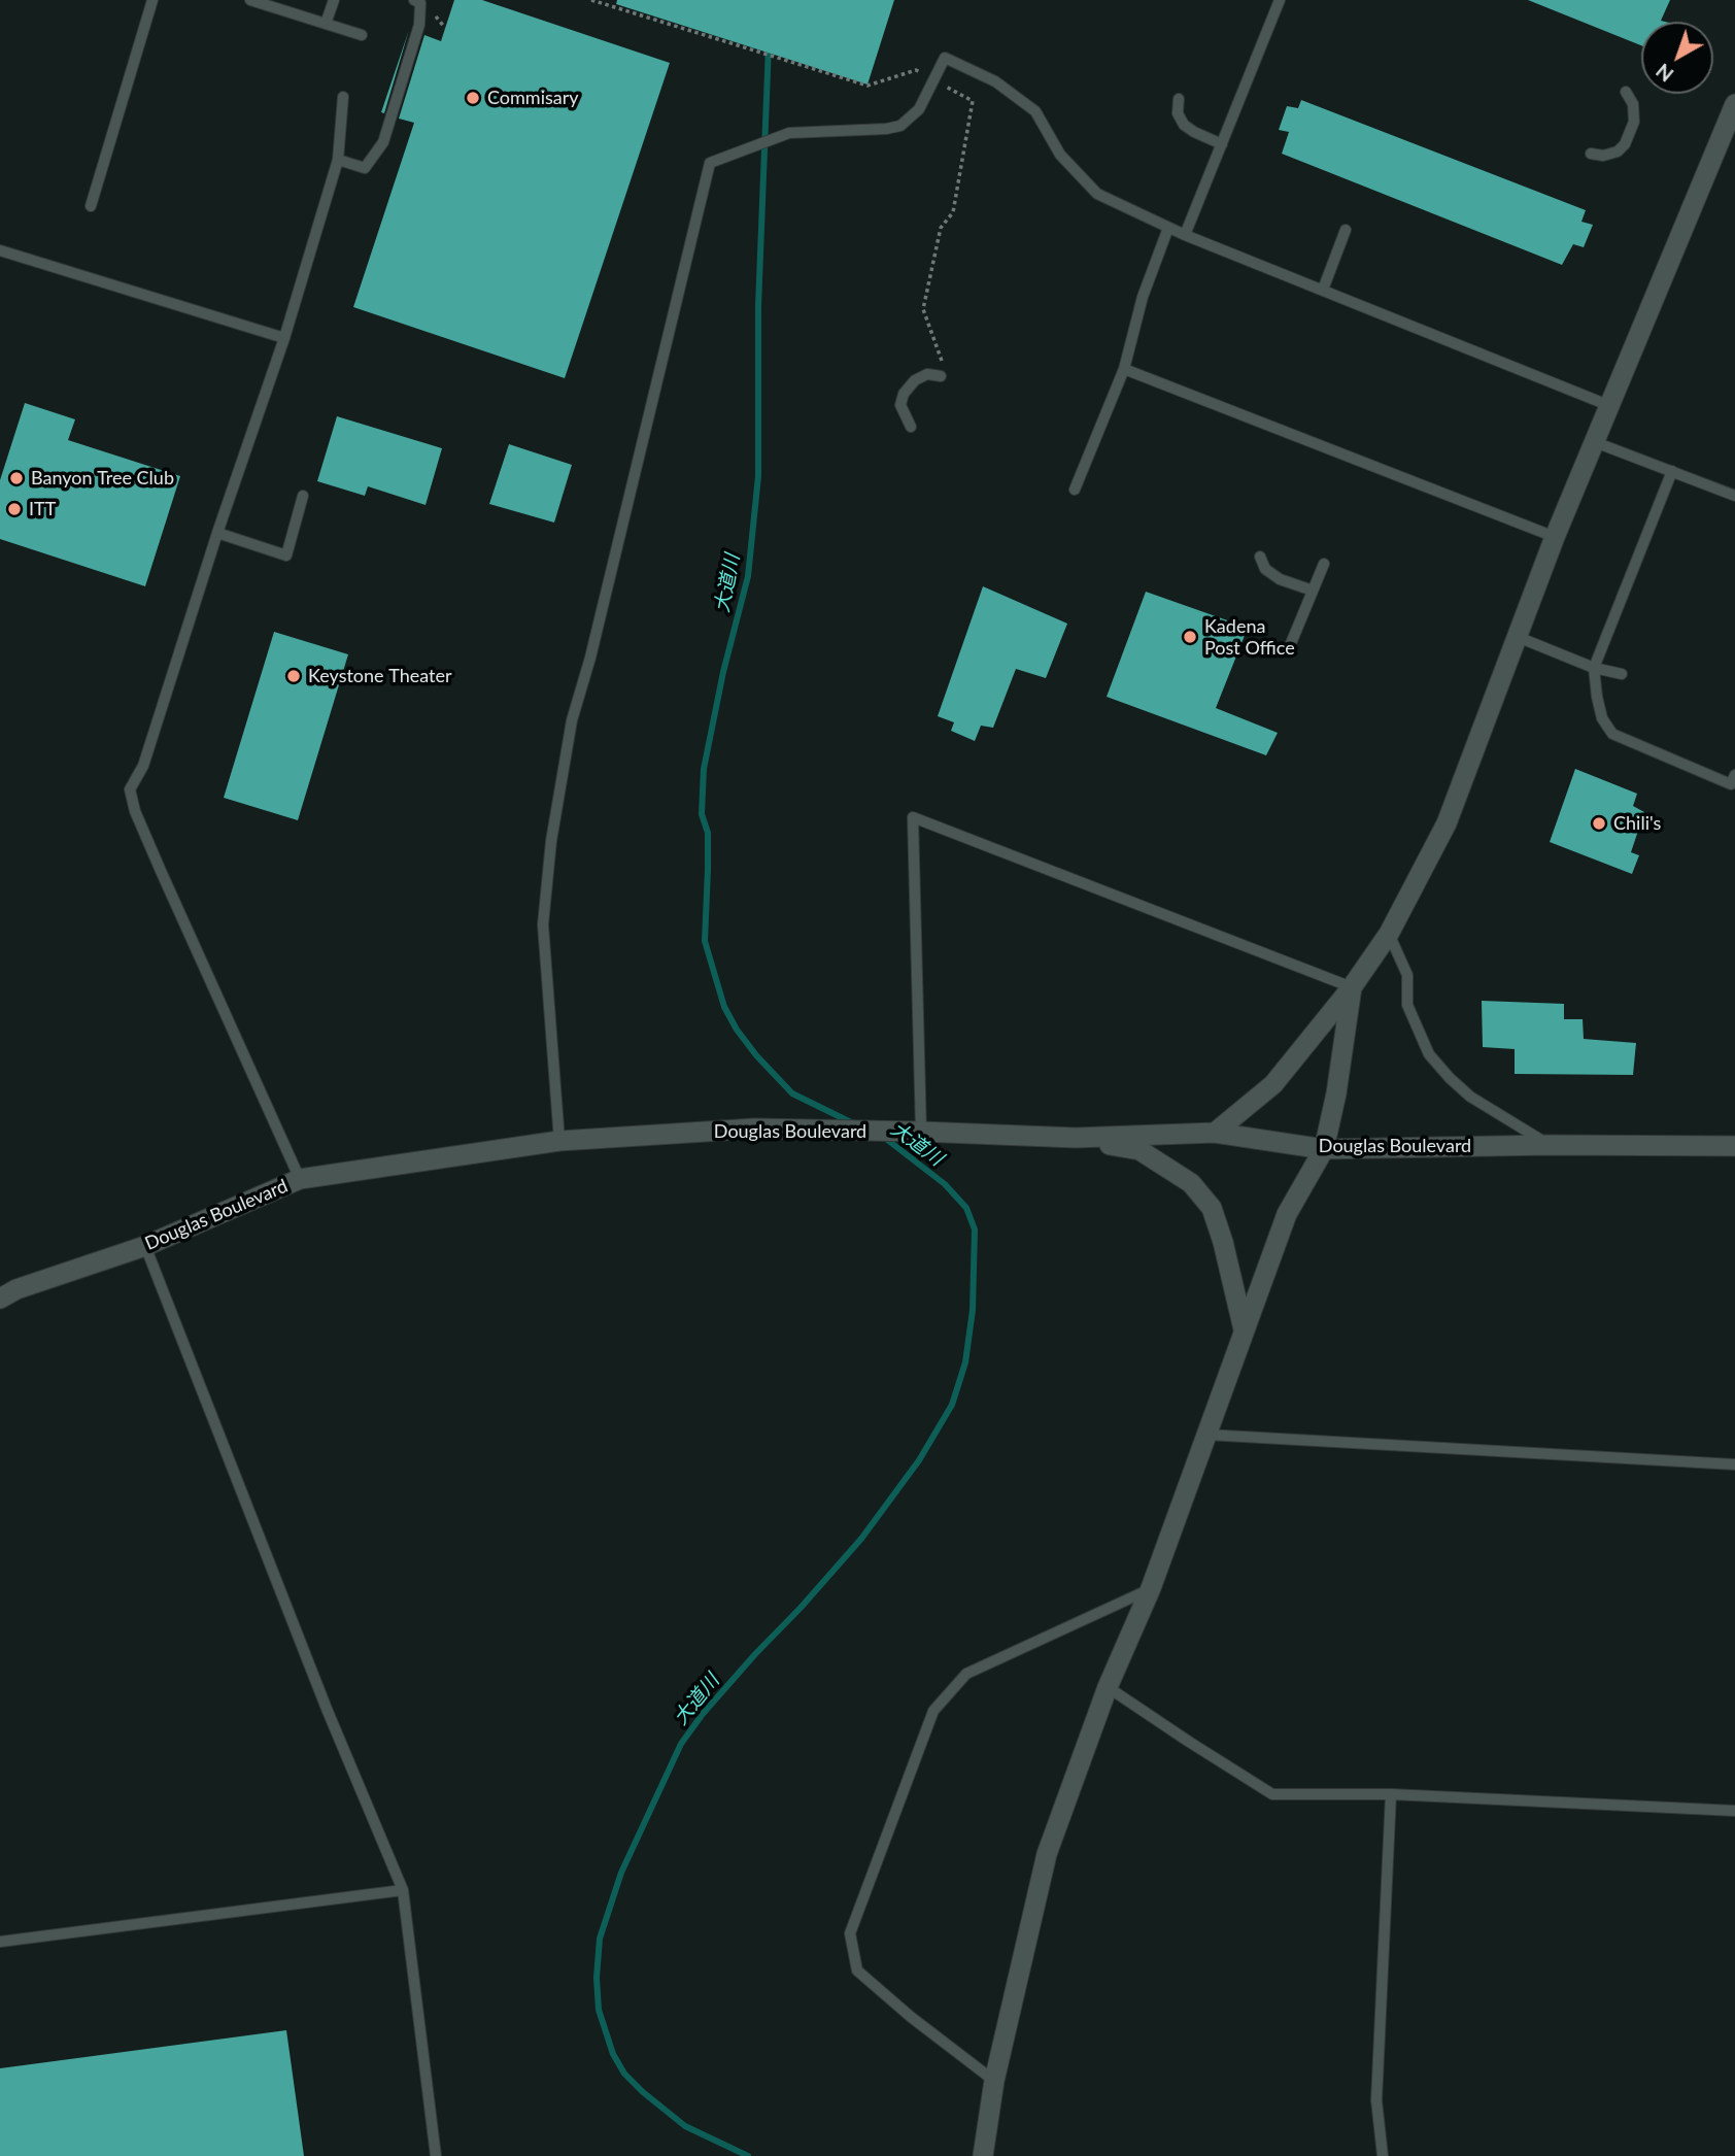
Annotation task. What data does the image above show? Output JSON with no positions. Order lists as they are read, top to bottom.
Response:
{
  "streets": {
    "street": ["Douglas Boulevard"]
  },
  "water": ["大道川"],
  "places": [
    "Commisary",
    "Banyon Tree Club",
    "ITT",
    "Kadena Post Office",
    "Keystone Theater",
    "Chili's"
  ],
  "north": "bottom left"
}
